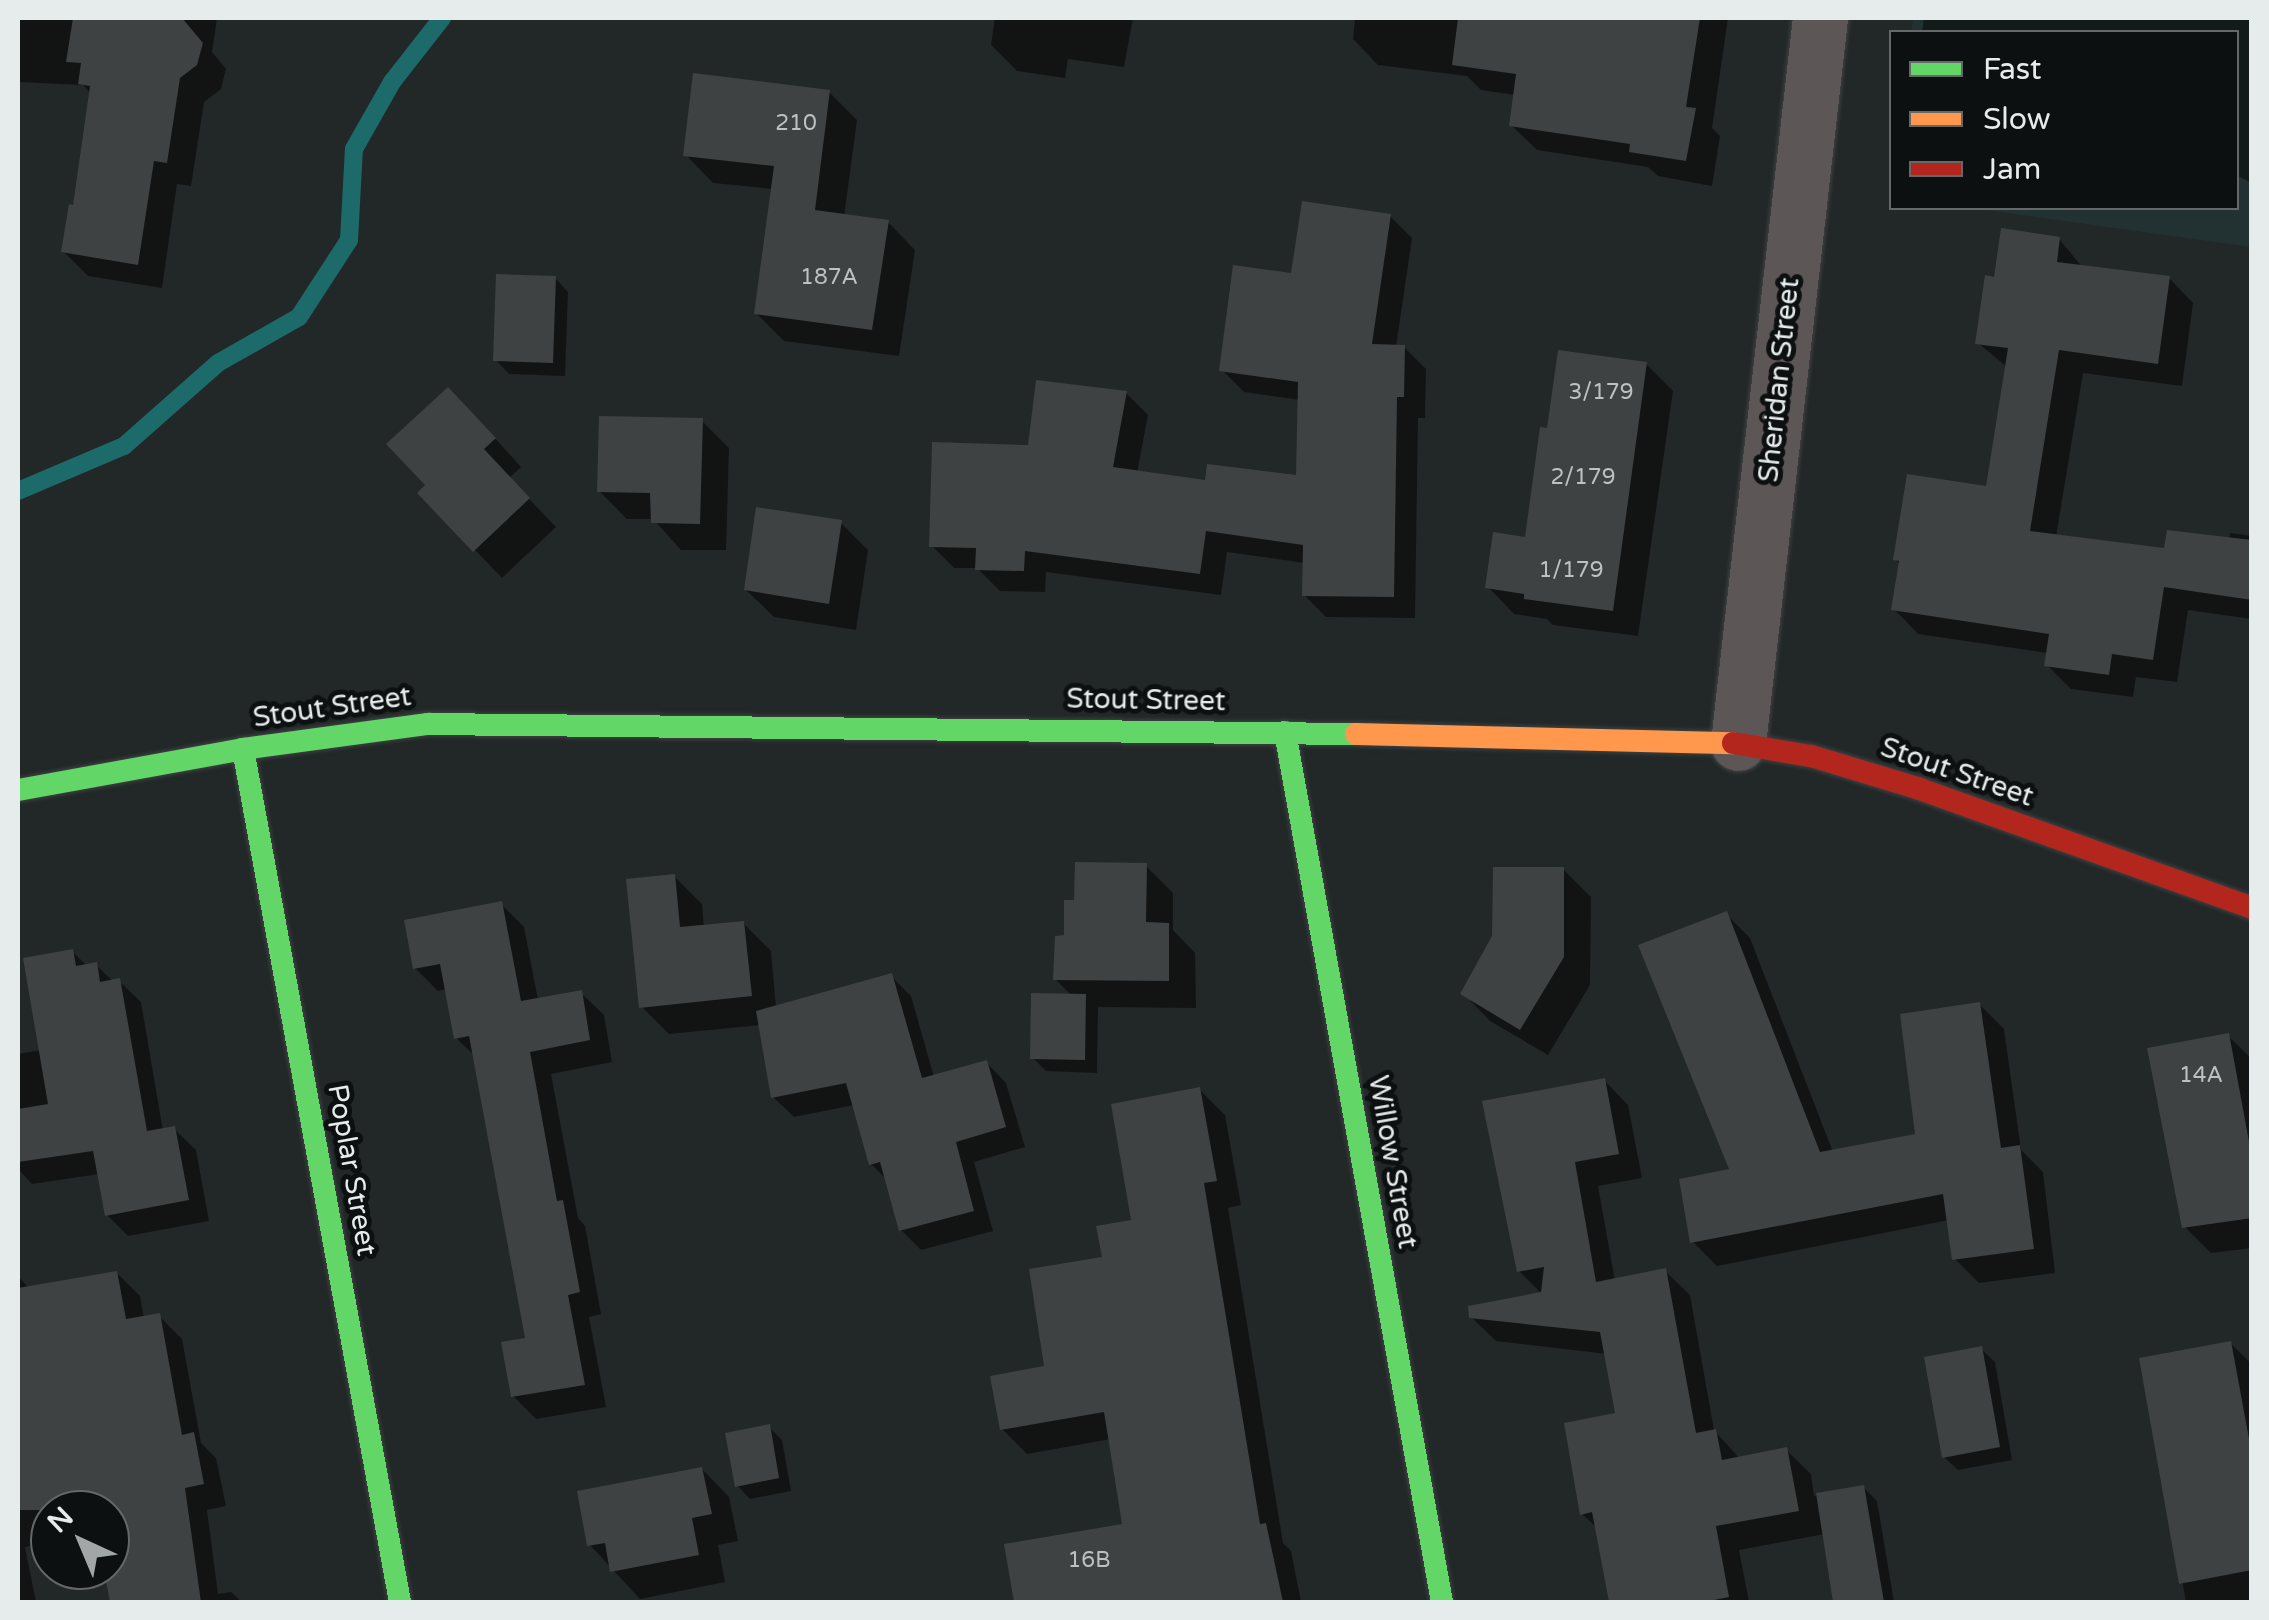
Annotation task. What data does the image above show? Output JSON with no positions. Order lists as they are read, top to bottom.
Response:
{
  "streets": {
    "street": [
      "Sheridan Street",
      "Stout Street",
      "Willow Street",
      "Poplar Street"
    ]
  },
  "crossings": [
    ["Sheridan Street", "Stout Street"],
    ["Stout Street", "Willow Street"],
    ["Stout Street", "Poplar Street"]
  ],
  "house_numbers": [
    "210",
    "187A",
    "3/179",
    "2/179",
    "1/179",
    "14A",
    "16B"
  ],
  "legend": ["Fast", "Slow", "Jam"],
  "north": "top left"
}
